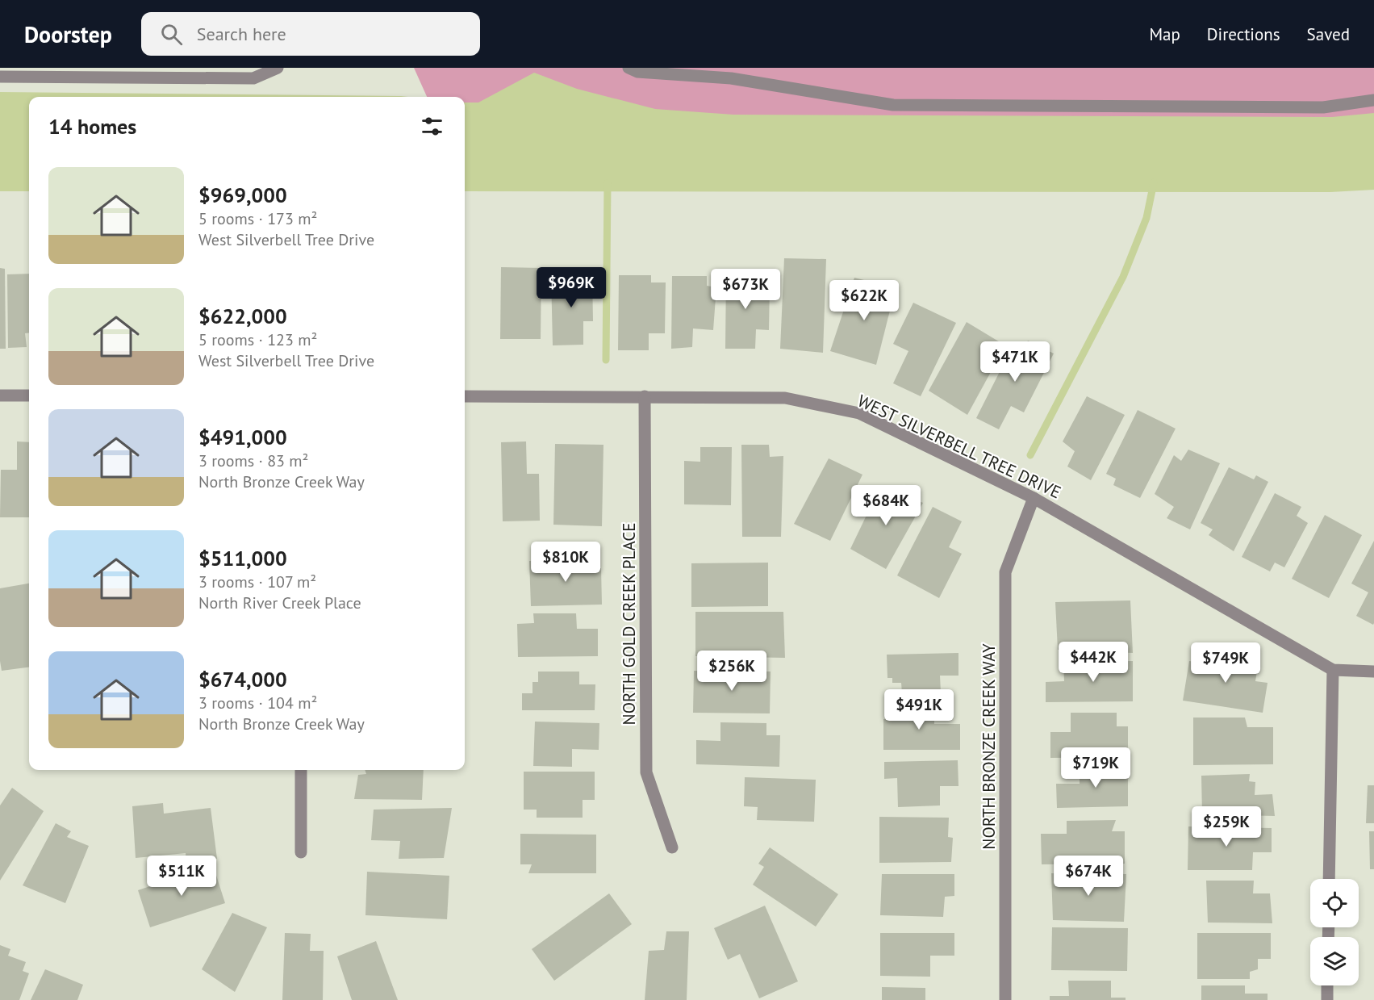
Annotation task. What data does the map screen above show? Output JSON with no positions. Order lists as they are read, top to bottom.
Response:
{
  "streets": {
    "street": ["WEST SILVERBELL TREE DRIVE", "NORTH GOLD CREEK PLACE", "NORTH BRONZE CREEK WAY"]
  },
  "crossings": [
    ["WEST SILVERBELL TREE DRIVE", "NORTH GOLD CREEK PLACE"],
    ["WEST SILVERBELL TREE DRIVE", "NORTH BRONZE CREEK WAY"]
  ],
  "page": {
    "header": "Doorstep",
    "search": "Search here",
    "nav": ["Map", "Directions", "Saved"],
    "heading": "14 homes",
    "list": [
      {
        "name": "$969,000",
        "note": "5 rooms · 173 m² · West Silverbell Tree Drive"
      },
      {
        "name": "$622,000",
        "note": "5 rooms · 123 m² · West Silverbell Tree Drive"
      },
      {
        "name": "$491,000",
        "note": "3 rooms · 83 m² · North Bronze Creek Way"
      },
      {
        "name": "$511,000",
        "note": "3 rooms · 107 m² · North River Creek Place"
      },
      {
        "name": "$674,000",
        "note": "3 rooms · 104 m² · North Bronze Creek Way"
      }
    ],
    "price": [
      "$969K",
      "$673K",
      "$622K",
      "$471K",
      "$684K",
      "$810K",
      "$442K",
      "$749K",
      "$256K",
      "$491K",
      "$719K",
      "$259K",
      "$511K",
      "$674K"
    ]
  }
}
